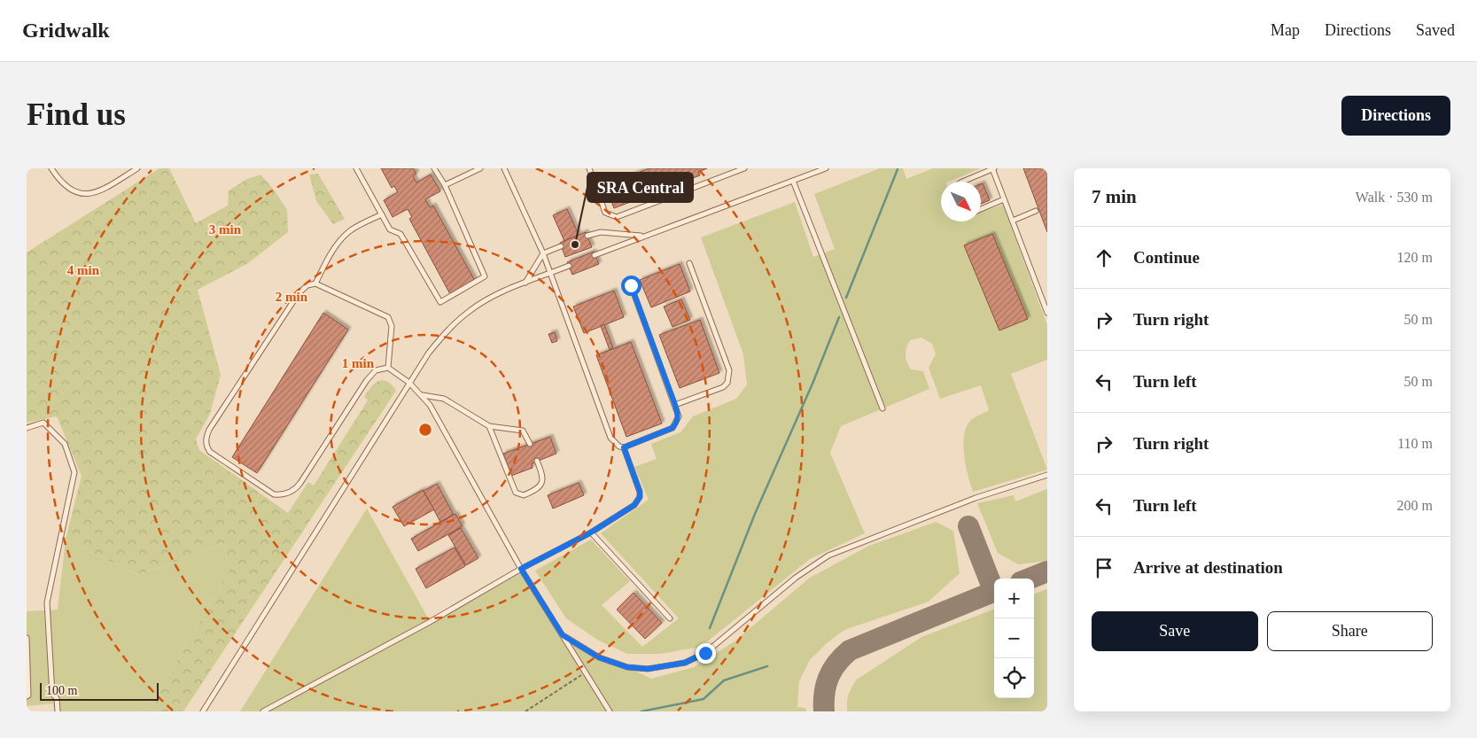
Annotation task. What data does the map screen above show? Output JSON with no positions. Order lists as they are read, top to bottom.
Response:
{
  "places": ["SRA Central"],
  "scale_bar": "100 m",
  "north": "bottom right",
  "page": {
    "header": "Gridwalk",
    "nav": ["Map", "Directions", "Saved"],
    "buttons": [
      "Directions",
      ["Save", "Share"]
    ],
    "title": "Find us",
    "heading": ["7 min", "Walk · 530 m"],
    "list": [
      ["Continue", "120 m"],
      ["Turn right", "50 m"],
      ["Turn left", "50 m"],
      ["Turn right", "110 m"],
      ["Turn left", "200 m"],
      "Arrive at destination"
    ],
    "map_buttons": ["+", "−"],
    "scale": "100 m"
  },
  "rings": [
    "3 min",
    "4 min",
    "2 min",
    "1 min"
  ]
}
